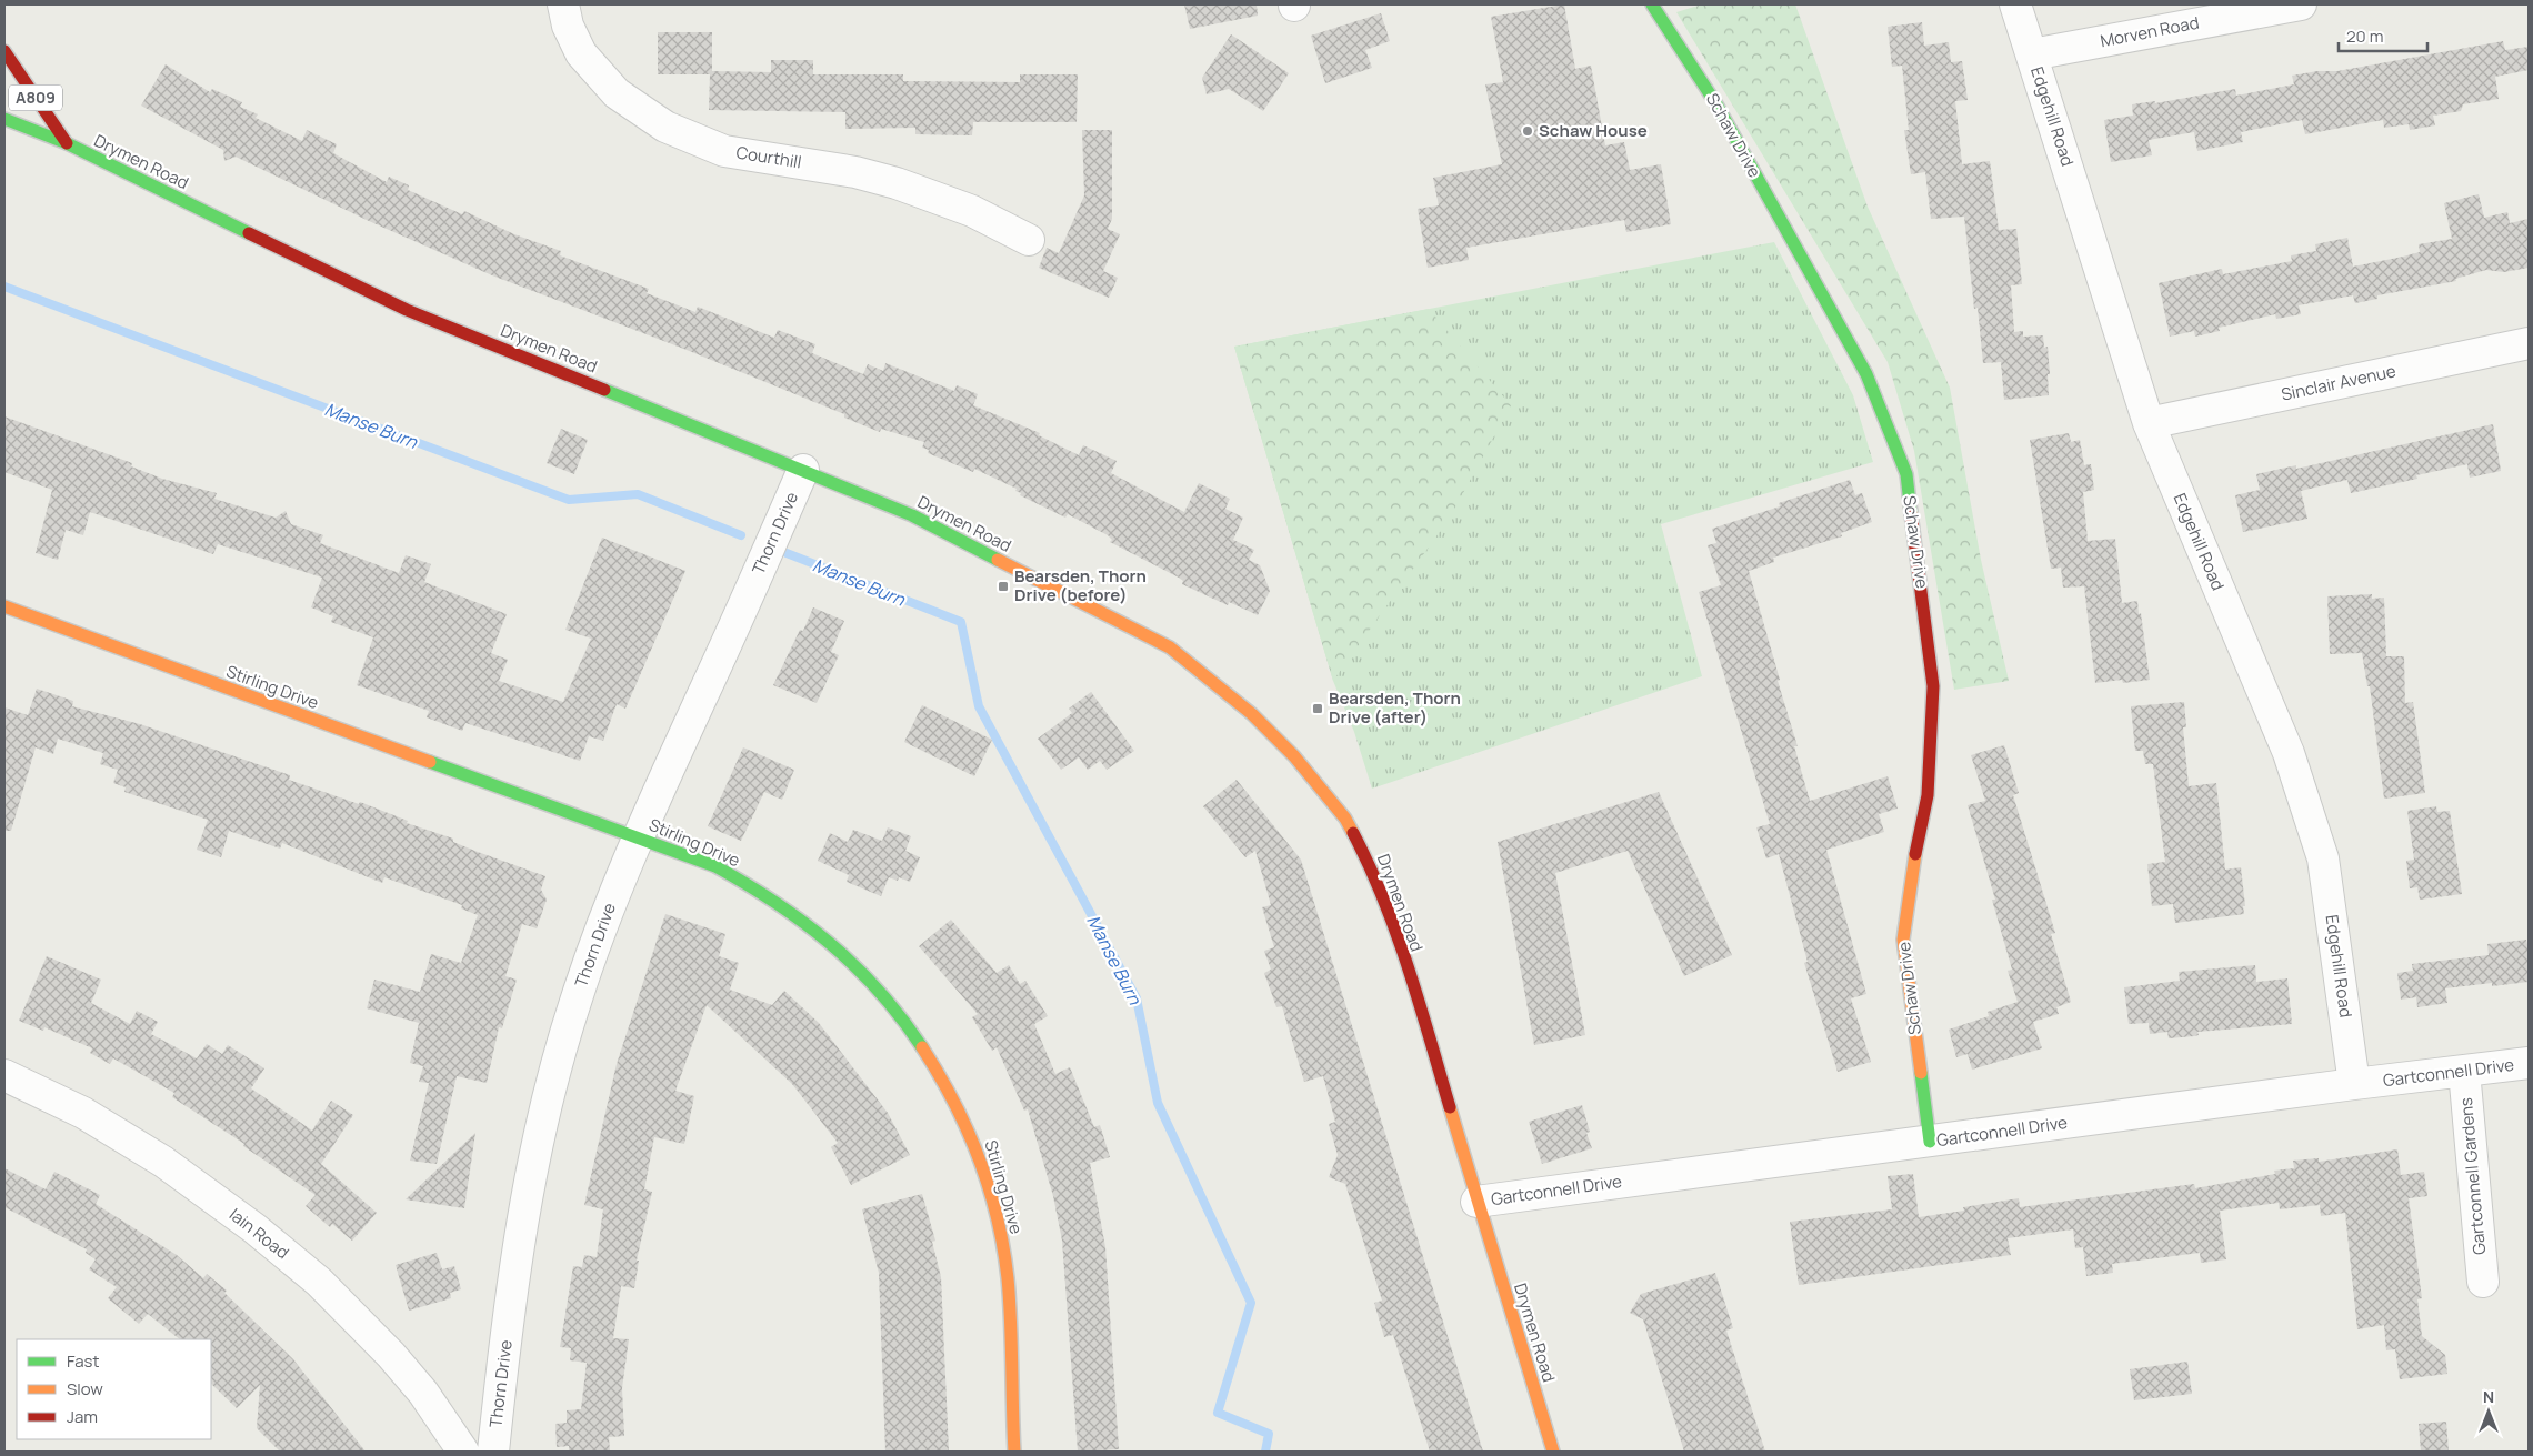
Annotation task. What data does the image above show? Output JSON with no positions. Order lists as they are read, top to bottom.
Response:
{
  "streets": {
    "street": [
      "Morven Road",
      "A809",
      "Edgehill Road",
      "Schaw Drive",
      "Courthill",
      "Drymen Road",
      "Sinclair Avenue",
      "Thorn Drive",
      "Stirling Drive",
      "Gartconnell Drive",
      "Gartconnell Gardens",
      "Iain Road"
    ]
  },
  "crossings": [
    ["Morven Road", "Edgehill Road"],
    ["A809", "Drymen Road"],
    ["Edgehill Road", "Sinclair Avenue"],
    ["Edgehill Road", "Gartconnell Drive"],
    ["Schaw Drive", "Gartconnell Drive"],
    ["Drymen Road", "Thorn Drive"],
    ["Drymen Road", "Gartconnell Drive"],
    ["Thorn Drive", "Stirling Drive"],
    ["Gartconnell Drive", "Gartconnell Gardens"]
  ],
  "water": ["Manse Burn"],
  "places": {
    "other": ["Schaw House"],
    "transit": ["Bearsden, Thorn Drive (before)", "Bearsden, Thorn Drive (after)"]
  },
  "legend": ["Fast", "Slow", "Jam"],
  "scale_bar": "20 m",
  "north": "top"
}
